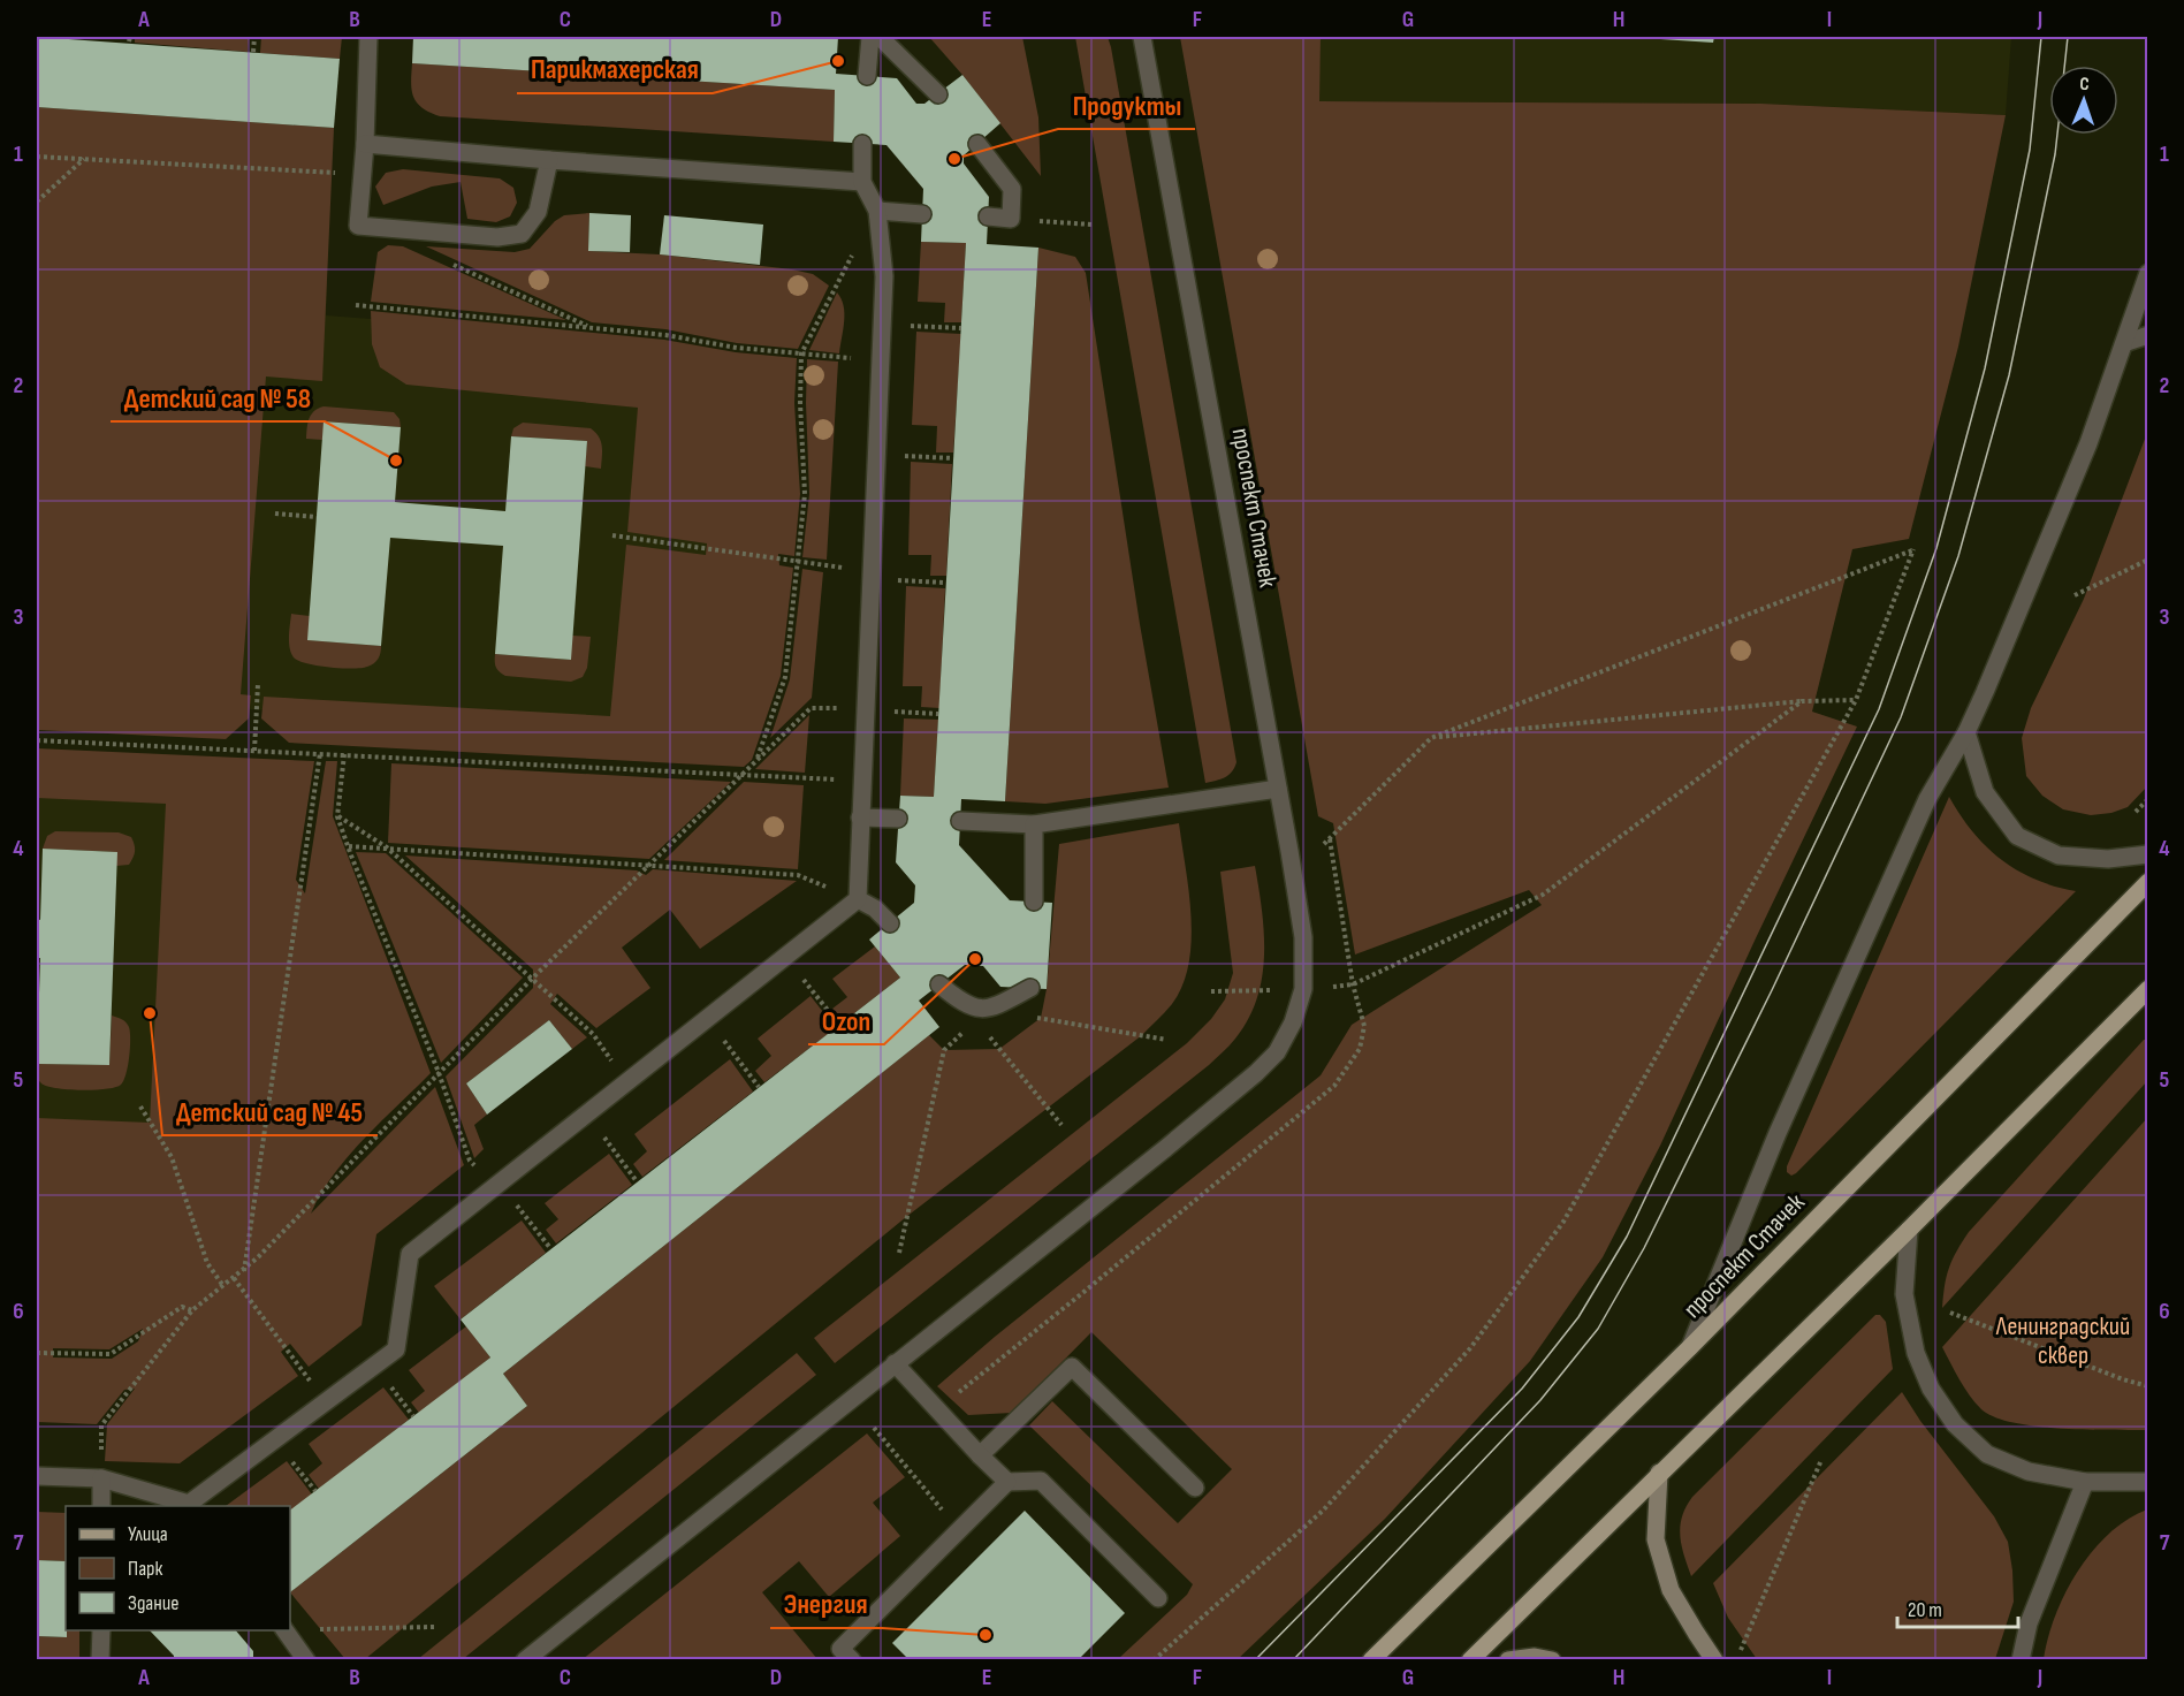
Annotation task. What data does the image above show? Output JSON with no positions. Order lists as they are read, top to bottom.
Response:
{
  "streets": {
    "main road": ["проспект Стачек"]
  },
  "parks": ["Ленинградский сквер"],
  "places": [
    "Парикмахерская",
    "Продукты",
    "Детский сад № 58",
    "Ozon",
    "Детский сад № 45",
    "Энергия"
  ],
  "legend": ["Улица", "Парк", "Здание"],
  "scale_bar": "20 m",
  "north": "top",
  "grid": {
    "columns": [
      "A",
      "B",
      "C",
      "D",
      "E",
      "F",
      "G",
      "H",
      "I",
      "J"
    ],
    "rows": [
      "1",
      "2",
      "3",
      "4",
      "5",
      "6",
      "7"
    ]
  }
}
